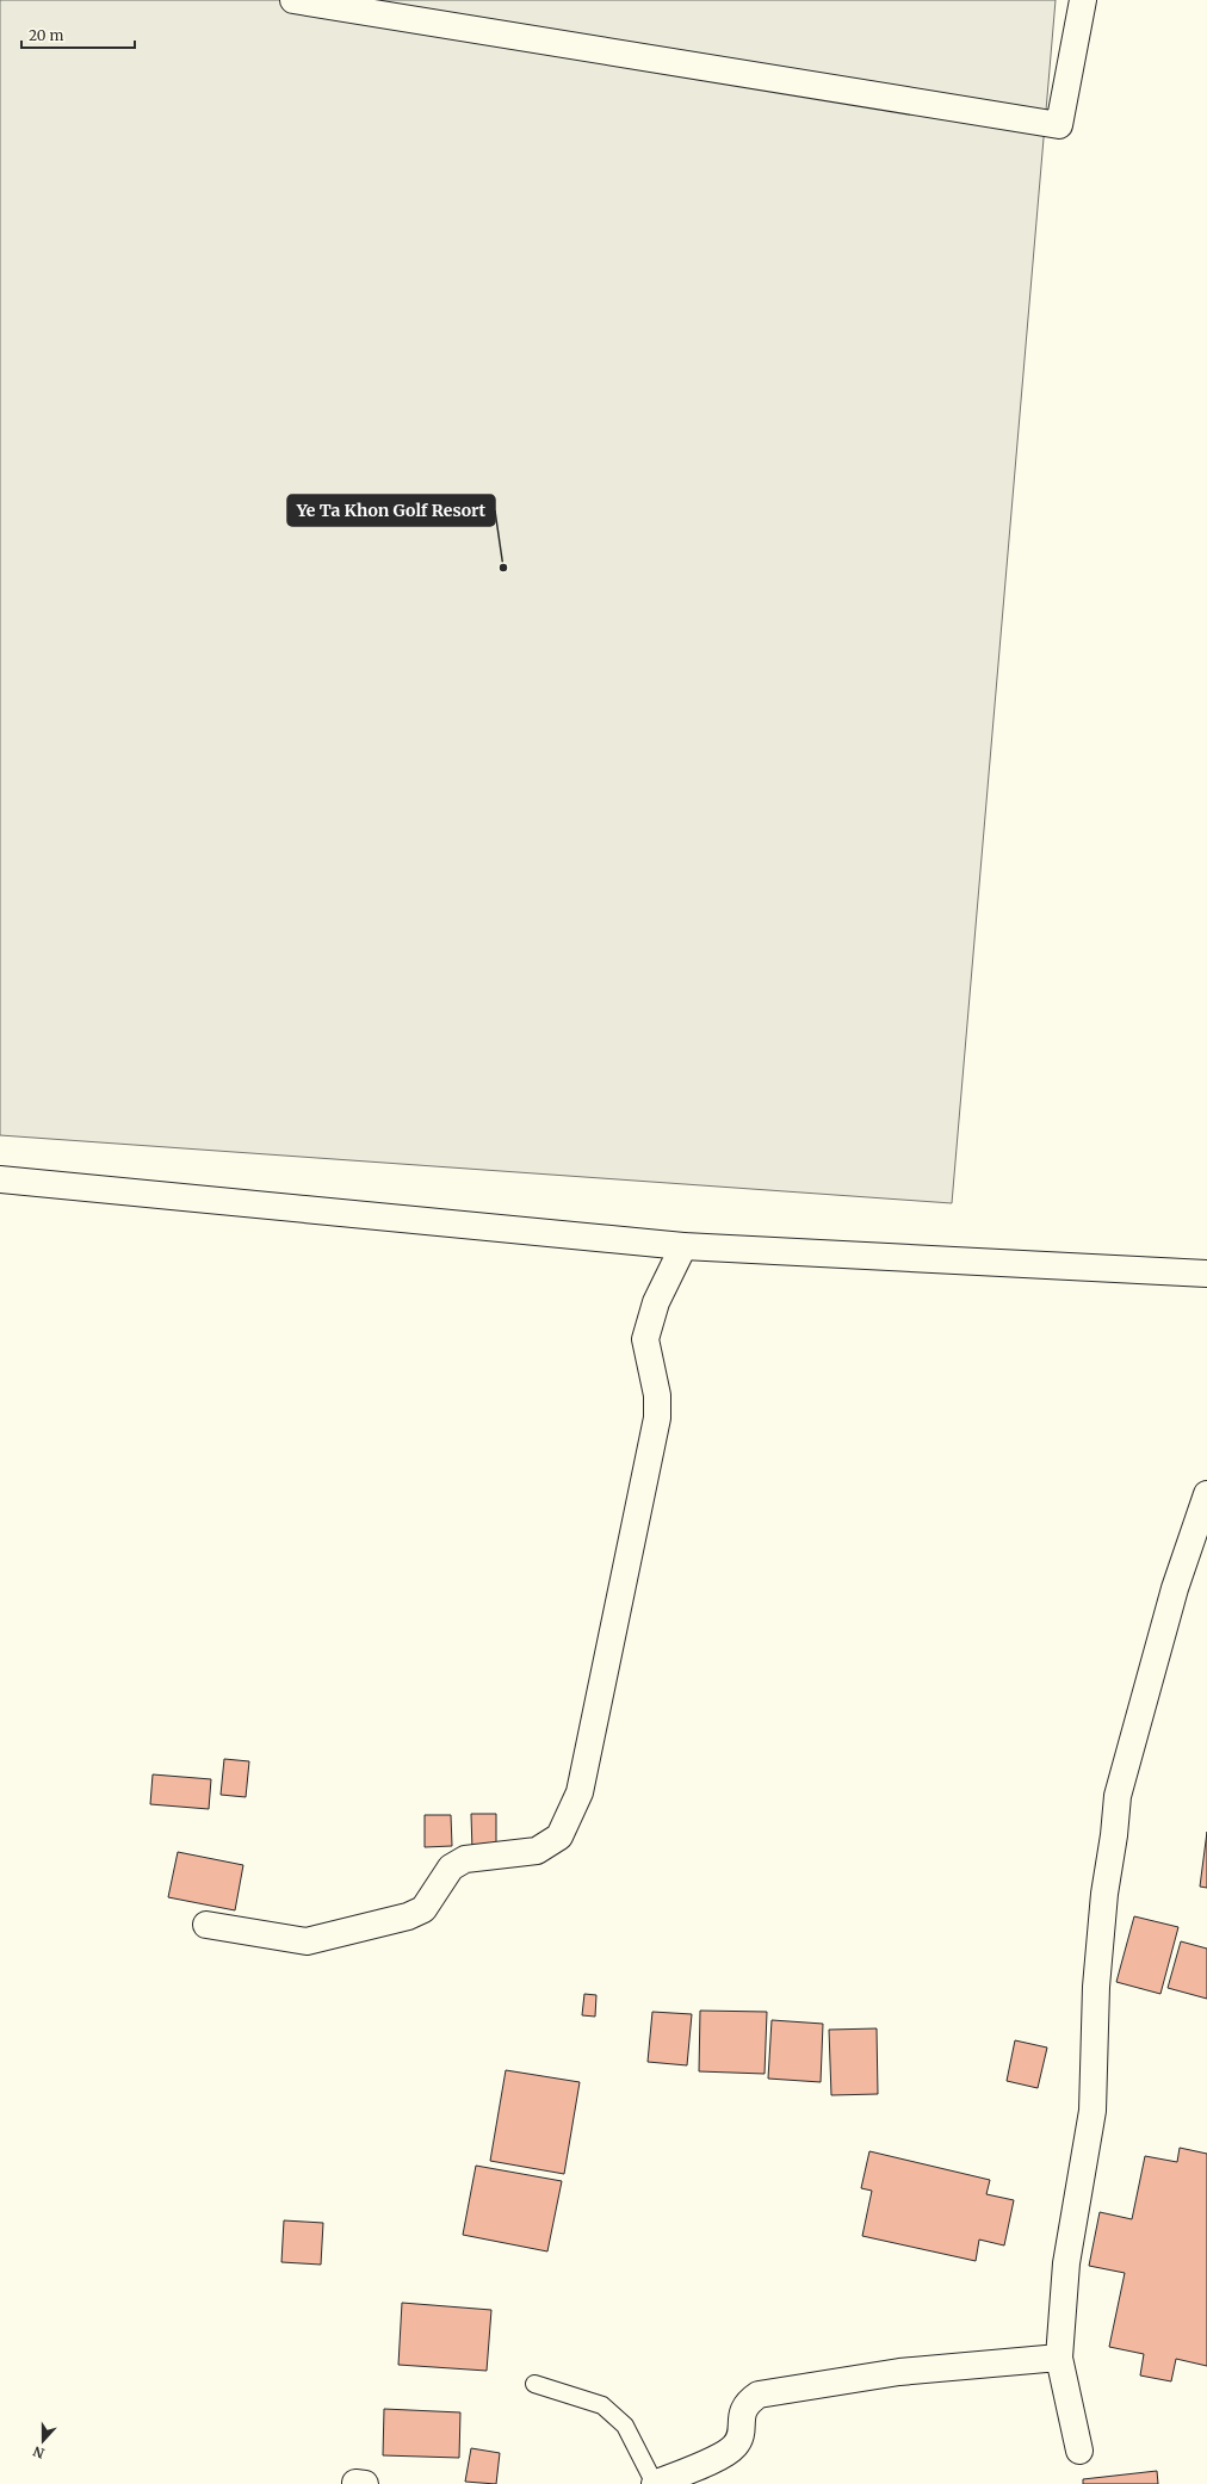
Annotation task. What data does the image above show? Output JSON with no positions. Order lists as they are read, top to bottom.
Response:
{
  "places": ["Ye Ta Khon Golf Resort"],
  "scale_bar": "20 m",
  "north": "bottom"
}
